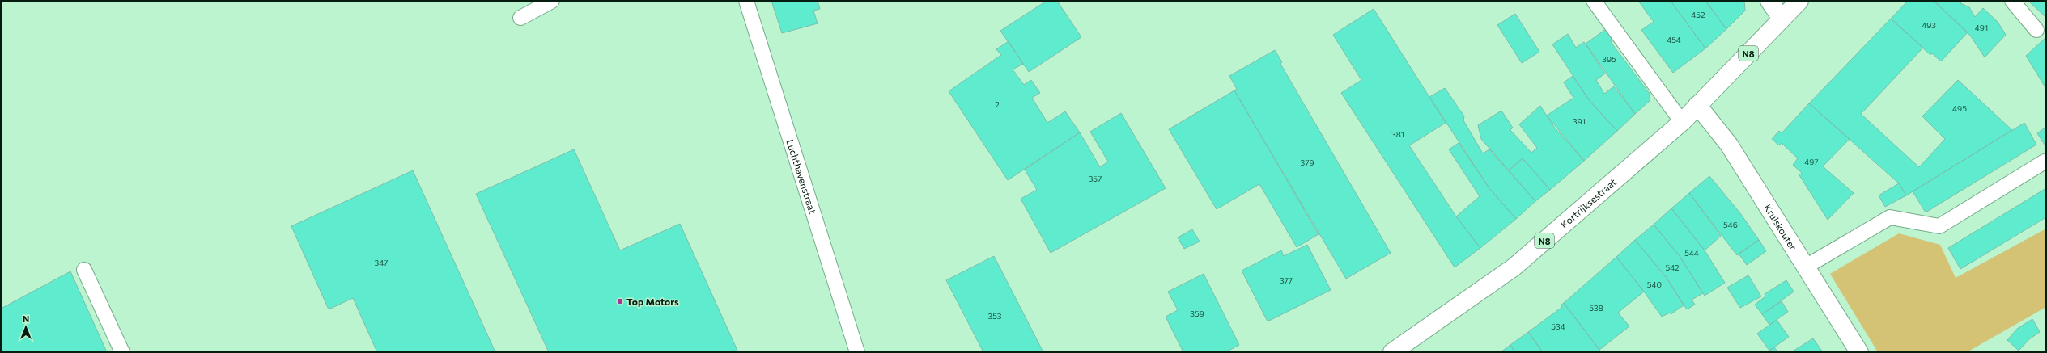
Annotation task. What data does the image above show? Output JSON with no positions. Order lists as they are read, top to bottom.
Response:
{
  "streets": {
    "main road": ["N8", "Kortrijksestraat", "Kruiskouter"],
    "lane": ["Luchthavenstraat"]
  },
  "crossings": [
    ["N8", "Kortrijksestraat"],
    ["N8", "Kruiskouter"],
    ["Kortrijksestraat", "Kruiskouter"]
  ],
  "places": ["Top Motors"],
  "house_numbers": [
    "452",
    "493",
    "491",
    "454",
    "395",
    "2",
    "495",
    "391",
    "381",
    "497",
    "379",
    "357",
    "546",
    "544",
    "347",
    "542",
    "377",
    "540",
    "538",
    "359",
    "353",
    "534"
  ],
  "north": "top"
}
